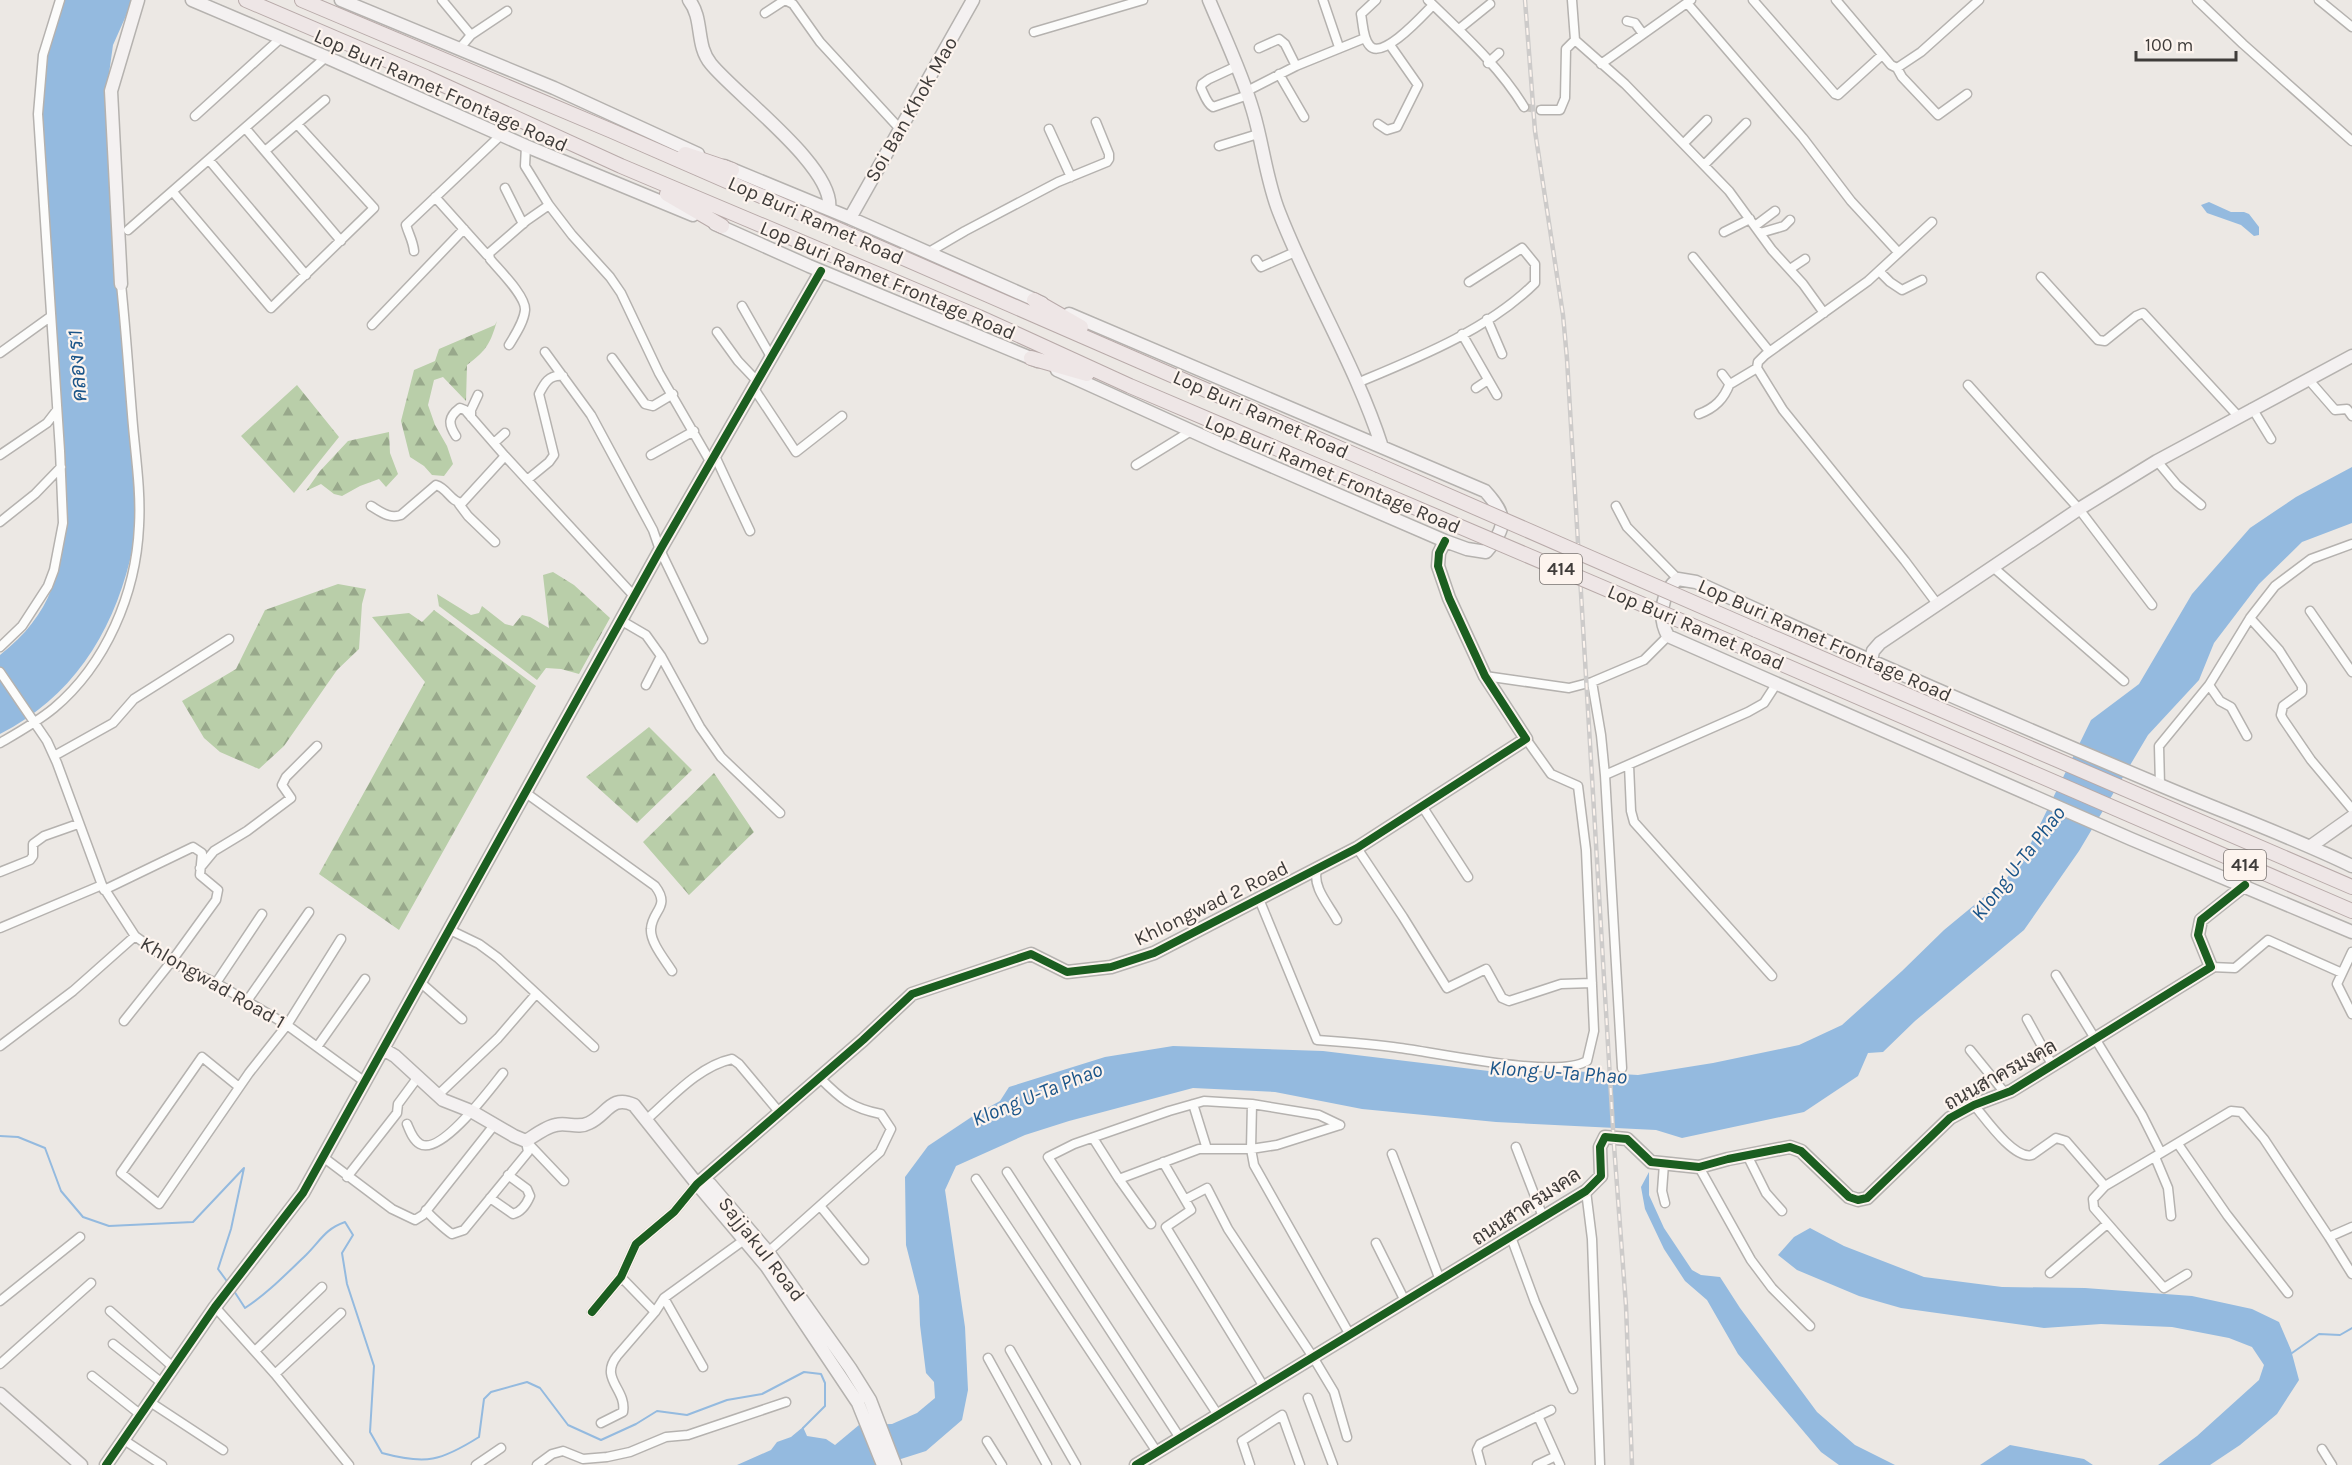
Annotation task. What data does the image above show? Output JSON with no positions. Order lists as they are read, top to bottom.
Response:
{
  "streets": {
    "main road": ["Lop Buri Ramet Road", "414"],
    "street": [
      "Lop Buri Ramet Frontage Road",
      "Soi Ban Khok Mao",
      "Khlongwad 2 Road",
      "Khlongwad Road 1",
      "ถนนสาครมงคล",
      "Sajjakul Road"
    ]
  },
  "crossings": [
    ["Lop Buri Ramet Frontage Road", "Soi Ban Khok Mao"],
    ["Lop Buri Ramet Frontage Road", "414"],
    ["Khlongwad 2 Road", "Sajjakul Road"]
  ],
  "water": ["คลอง ร.1", "Klong U-Ta Phao"],
  "scale_bar": "100 m"
}
